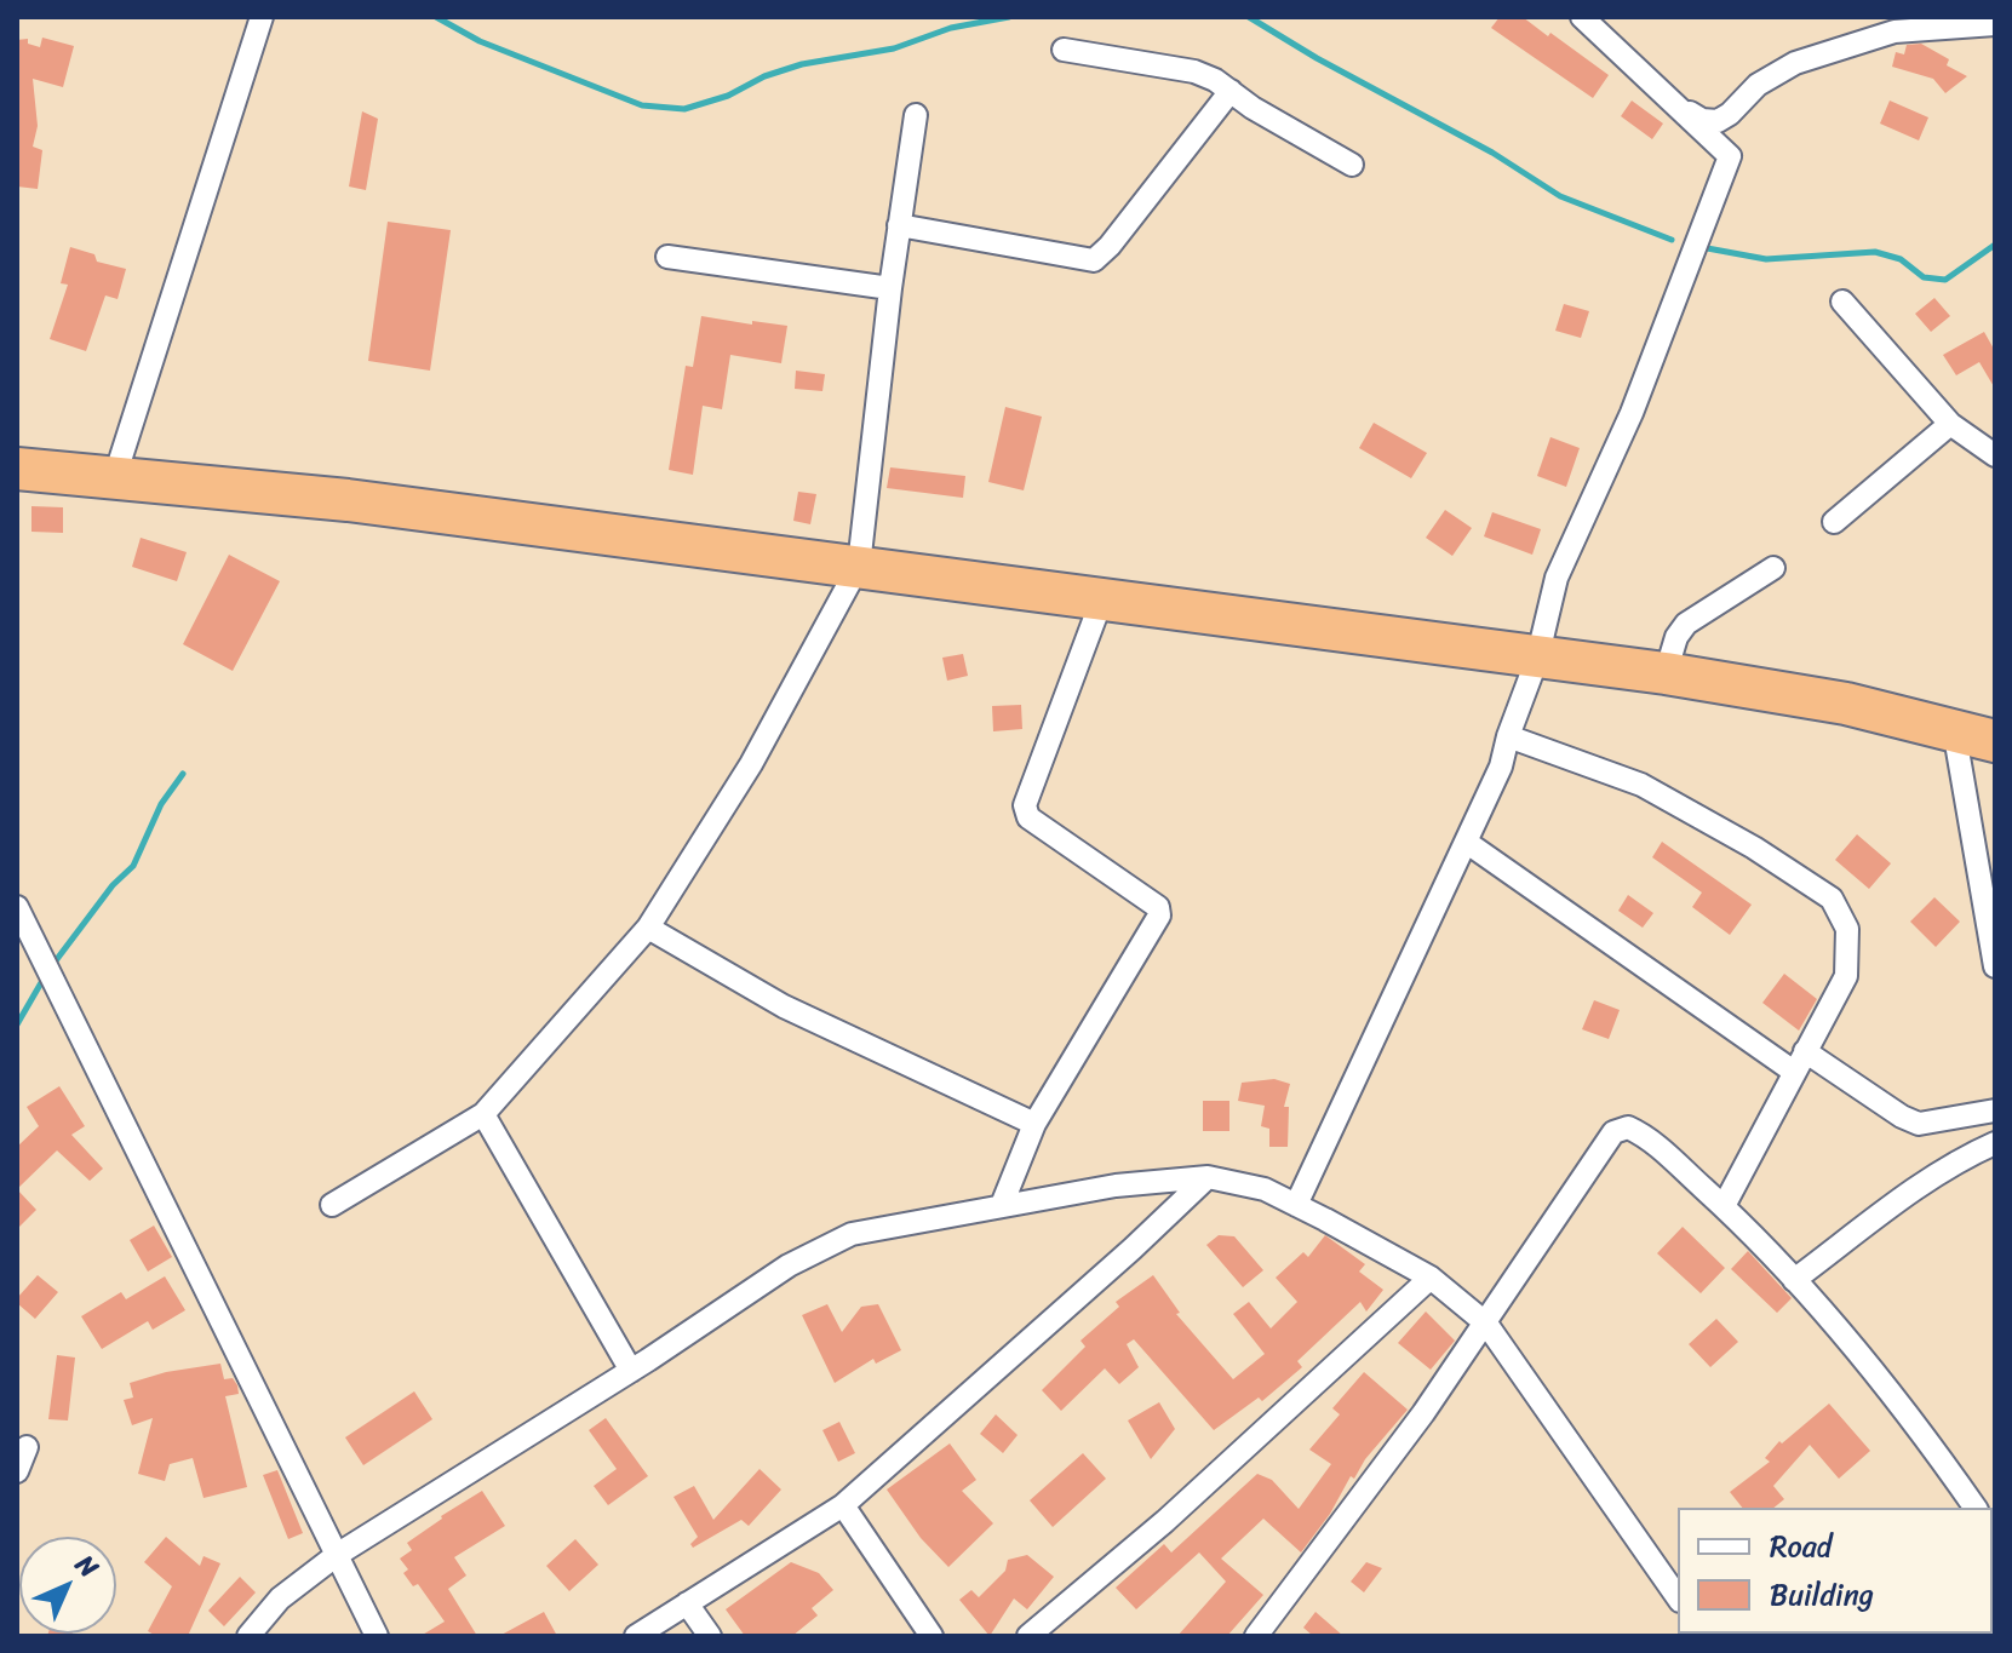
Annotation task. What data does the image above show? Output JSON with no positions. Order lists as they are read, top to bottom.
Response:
{
  "legend": ["Road", "Building"],
  "north": "top right"
}
